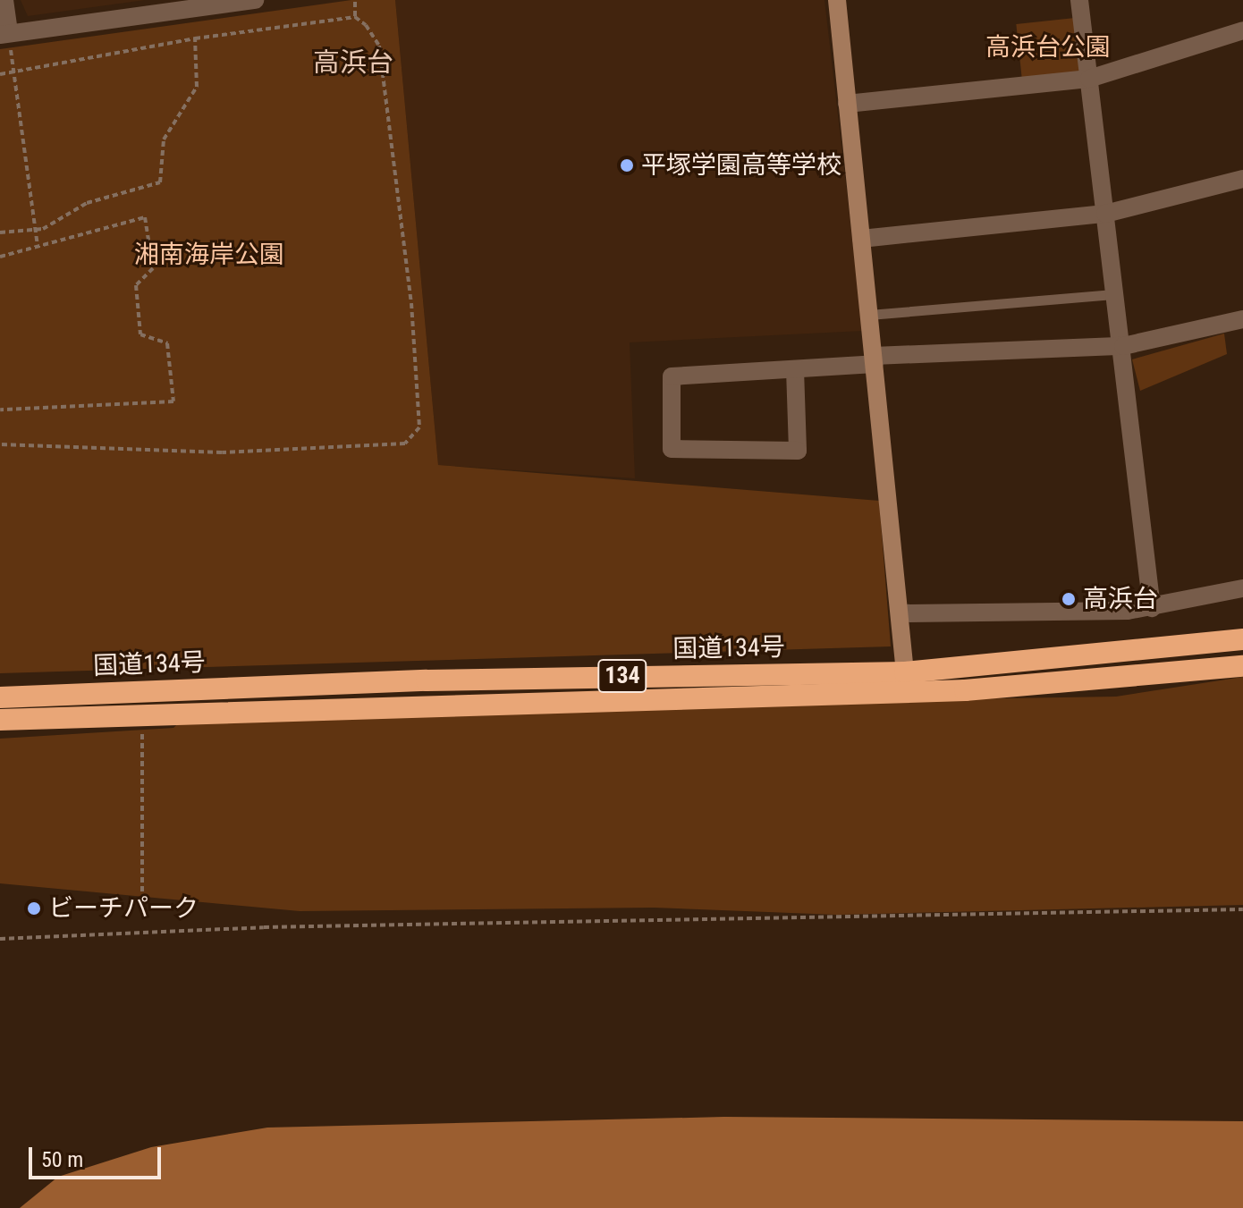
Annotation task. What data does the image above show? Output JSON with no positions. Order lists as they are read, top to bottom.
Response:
{
  "streets": {
    "highway": ["国道134号", "134"]
  },
  "districts": ["高浜台"],
  "parks": ["高浜台公園", "湘南海岸公園"],
  "places": ["平塚学園高等学校", "高浜台", "ビーチパーク"],
  "scale_bar": "50 m"
}
